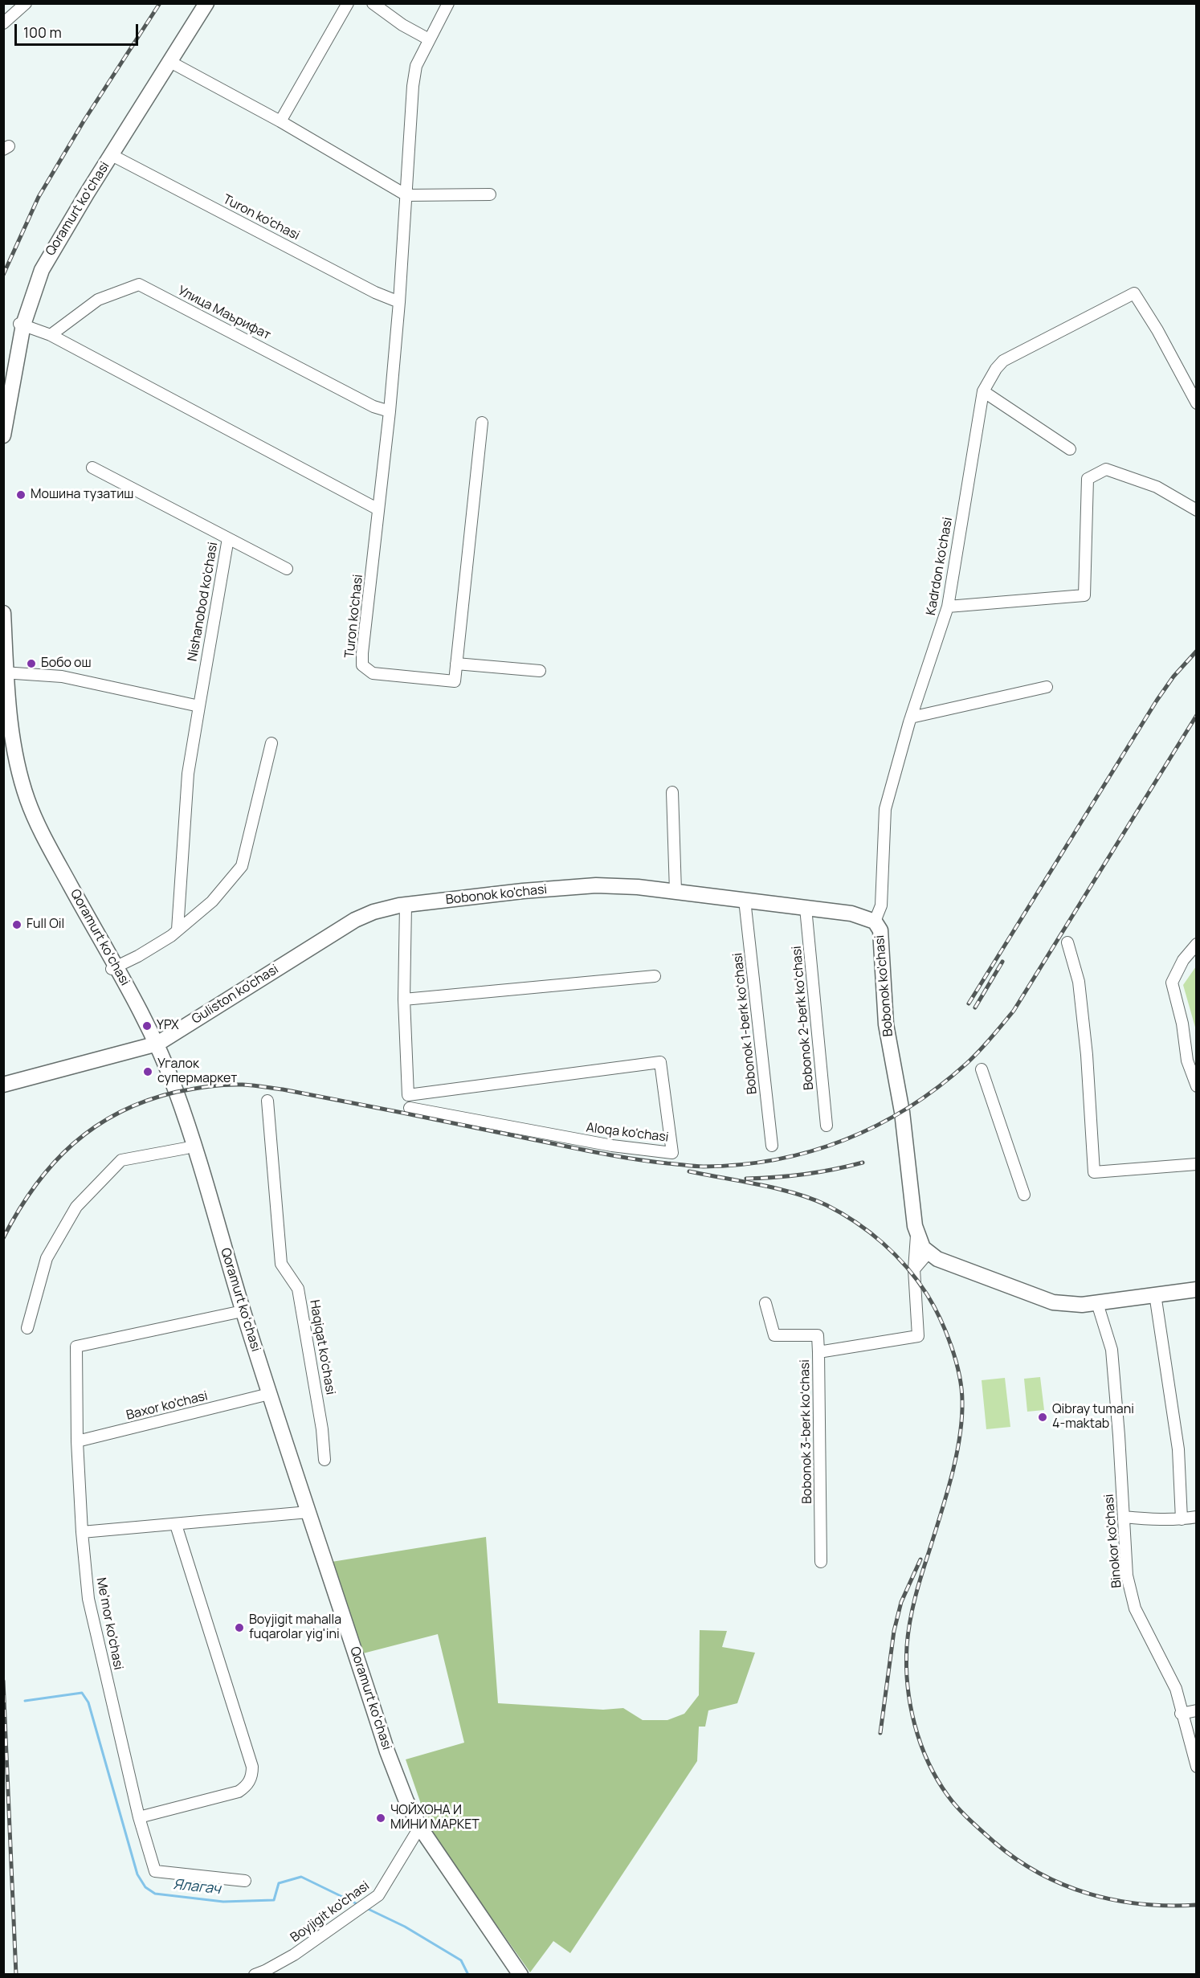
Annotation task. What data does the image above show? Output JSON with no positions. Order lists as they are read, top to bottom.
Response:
{
  "streets": {
    "main road": ["Qoramurt koʻchasi", "Bobonok ko'chasi", "Guliston ko'chasi"],
    "street": [
      "Turon ko'chasi",
      "Улица Маърифат",
      "Kadrdon ko'chasi",
      "Nishanobod ko'chasi",
      "Bobonok 2-berk koʻchasi",
      "Bobonok 1-berk koʻchasi",
      "Aloqa ko'chasi",
      "Haqiqat ko'chasi",
      "Baxor ko'chasi",
      "Bobonok 3-berk koʻchasi",
      "Binokor ko'chasi",
      "Me'mor ko'chasi",
      "Boyjigit ko'chasi"
    ]
  },
  "crossings": [
    ["Qoramurt koʻchasi", "Turon ko'chasi"],
    ["Qoramurt koʻchasi", "Guliston ko'chasi"],
    ["Qoramurt koʻchasi", "Baxor ko'chasi"],
    ["Qoramurt koʻchasi", "Me'mor ko'chasi"],
    ["Qoramurt koʻchasi", "Boyjigit ko'chasi"],
    ["Turon ko'chasi", "Улица Маърифат"],
    ["Kadrdon ko'chasi", "Bobonok ko'chasi"],
    ["Bobonok ko'chasi", "Guliston ko'chasi"],
    ["Bobonok ko'chasi", "Bobonok 2-berk koʻchasi"],
    ["Bobonok ko'chasi", "Bobonok 1-berk koʻchasi"],
    ["Bobonok ko'chasi", "Bobonok 3-berk koʻchasi"],
    ["Baxor ko'chasi", "Me'mor ko'chasi"]
  ],
  "water": ["Ялагач"],
  "places": [
    "Мошина тузатиш",
    "Бобо ош",
    "Full Oil",
    "YPX",
    "Угалок супермаркет",
    "Qibray tumani 4-maktab",
    "Boyjigit mahalla fuqarolar yig'ini",
    "ЧОЙХОНА И МИНИ МАРКЕТ"
  ],
  "scale_bar": "100 m"
}
